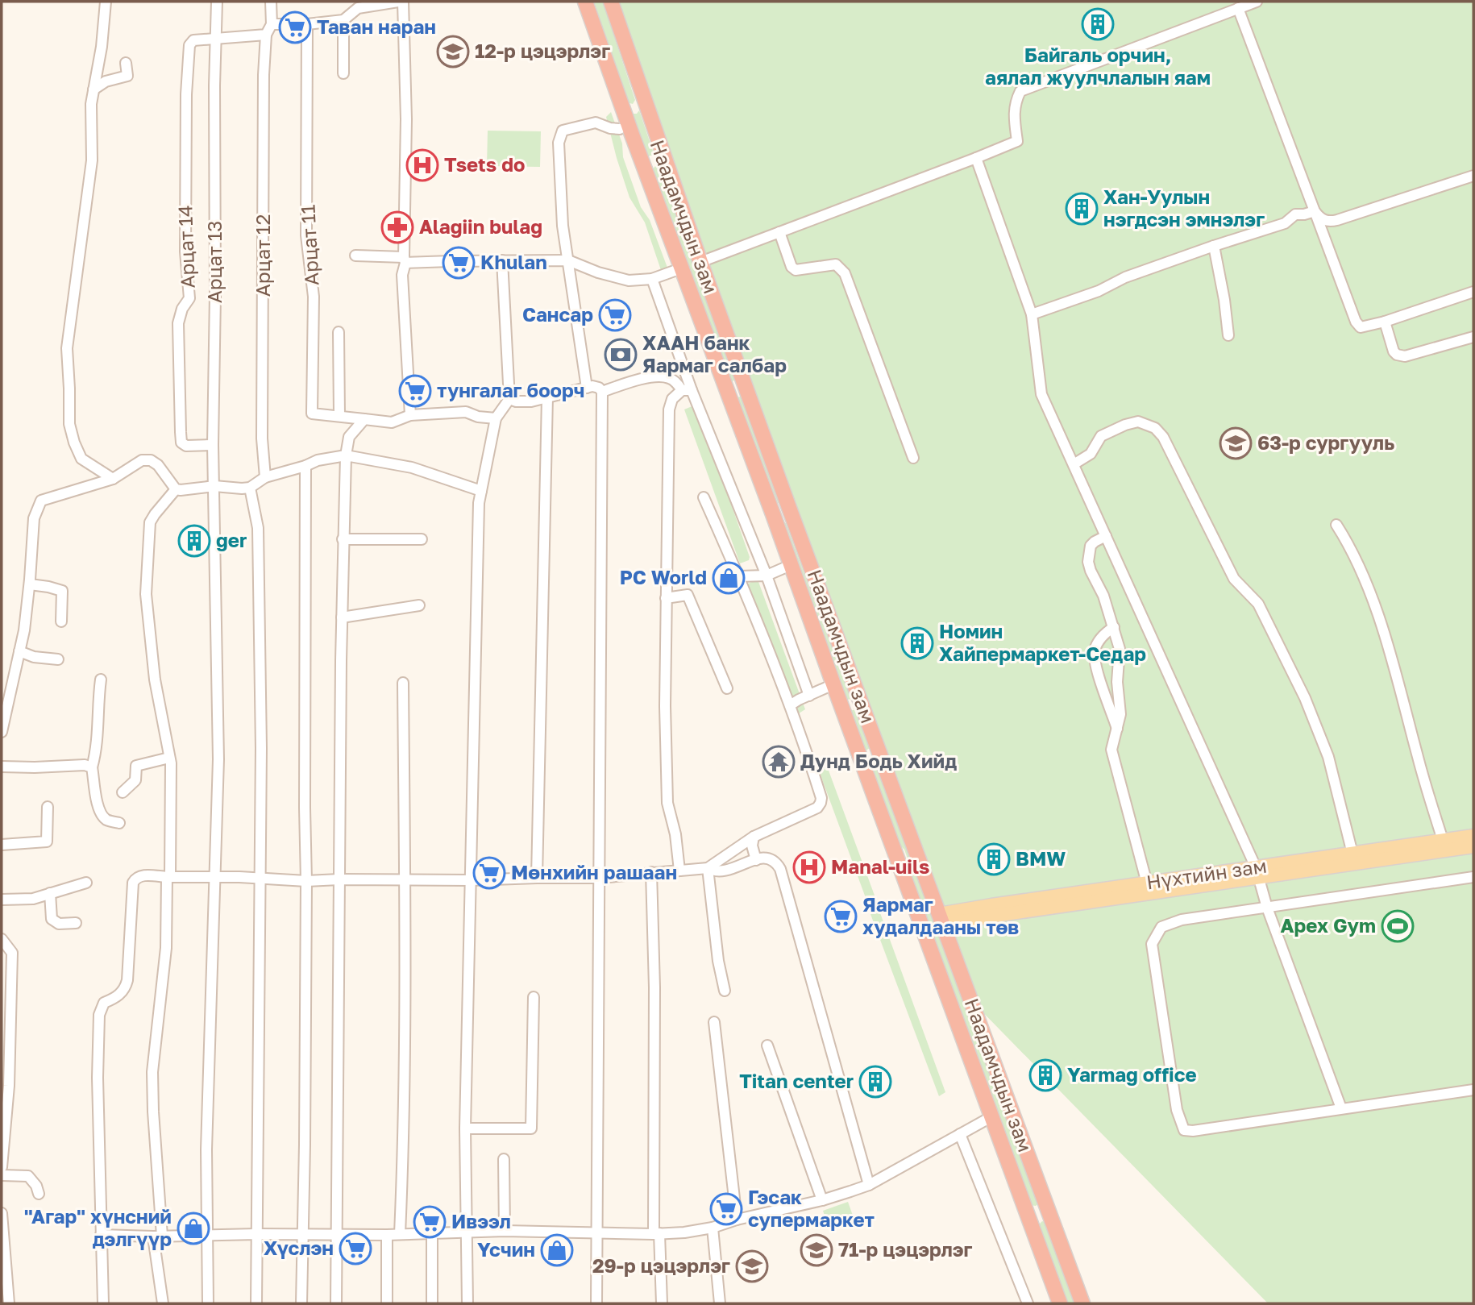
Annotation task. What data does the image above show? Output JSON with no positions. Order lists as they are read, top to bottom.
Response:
{
  "streets": {
    "highway": ["Наадамчдын зам"],
    "main road": ["Нүхтийн зам"],
    "street": [
      "Арцат 11",
      "Арцат 14",
      "Арцат 12",
      "Арцат 13"
    ]
  },
  "crossings": [
    ["Наадамчдын зам", "Нүхтийн зам"],
    ["Арцат 14", "Арцат 13"]
  ],
  "places": {
    "building": [
      "Байгаль орчин, аялал жуулчлалын яам",
      "Хан-Уулын нэгдсэн эмнэлэг",
      "ger",
      "Номин Хайпермаркет-Седар",
      "BMW",
      "Yarmag office",
      "Titan center"
    ],
    "supermarket": [
      "Таван наран",
      "Khulan",
      "Сансар",
      "тунгалаг боорч",
      "Мөнхийн рашаан",
      "Яармаг худалдааны төв",
      "Гэсак супермаркет",
      "Ивээл",
      "Хүслэн"
    ],
    "school or university": [
      "12-р цэцэрлэг",
      "63-р сургууль",
      "71-р цэцэрлэг",
      "29-р цэцэрлэг"
    ],
    "hospital": ["Tsets do", "Manal-uils"],
    "pharmacy": ["Alagiin bulag"],
    "bank": ["ХААН банк Яармаг салбар"],
    "shop": ["PC World", "\"Агар\" хүнсний дэлгүүр", "Үсчин"],
    "temple": ["Дунд Бодь Хийд"],
    "sports": ["Apex Gym"]
  }
}
